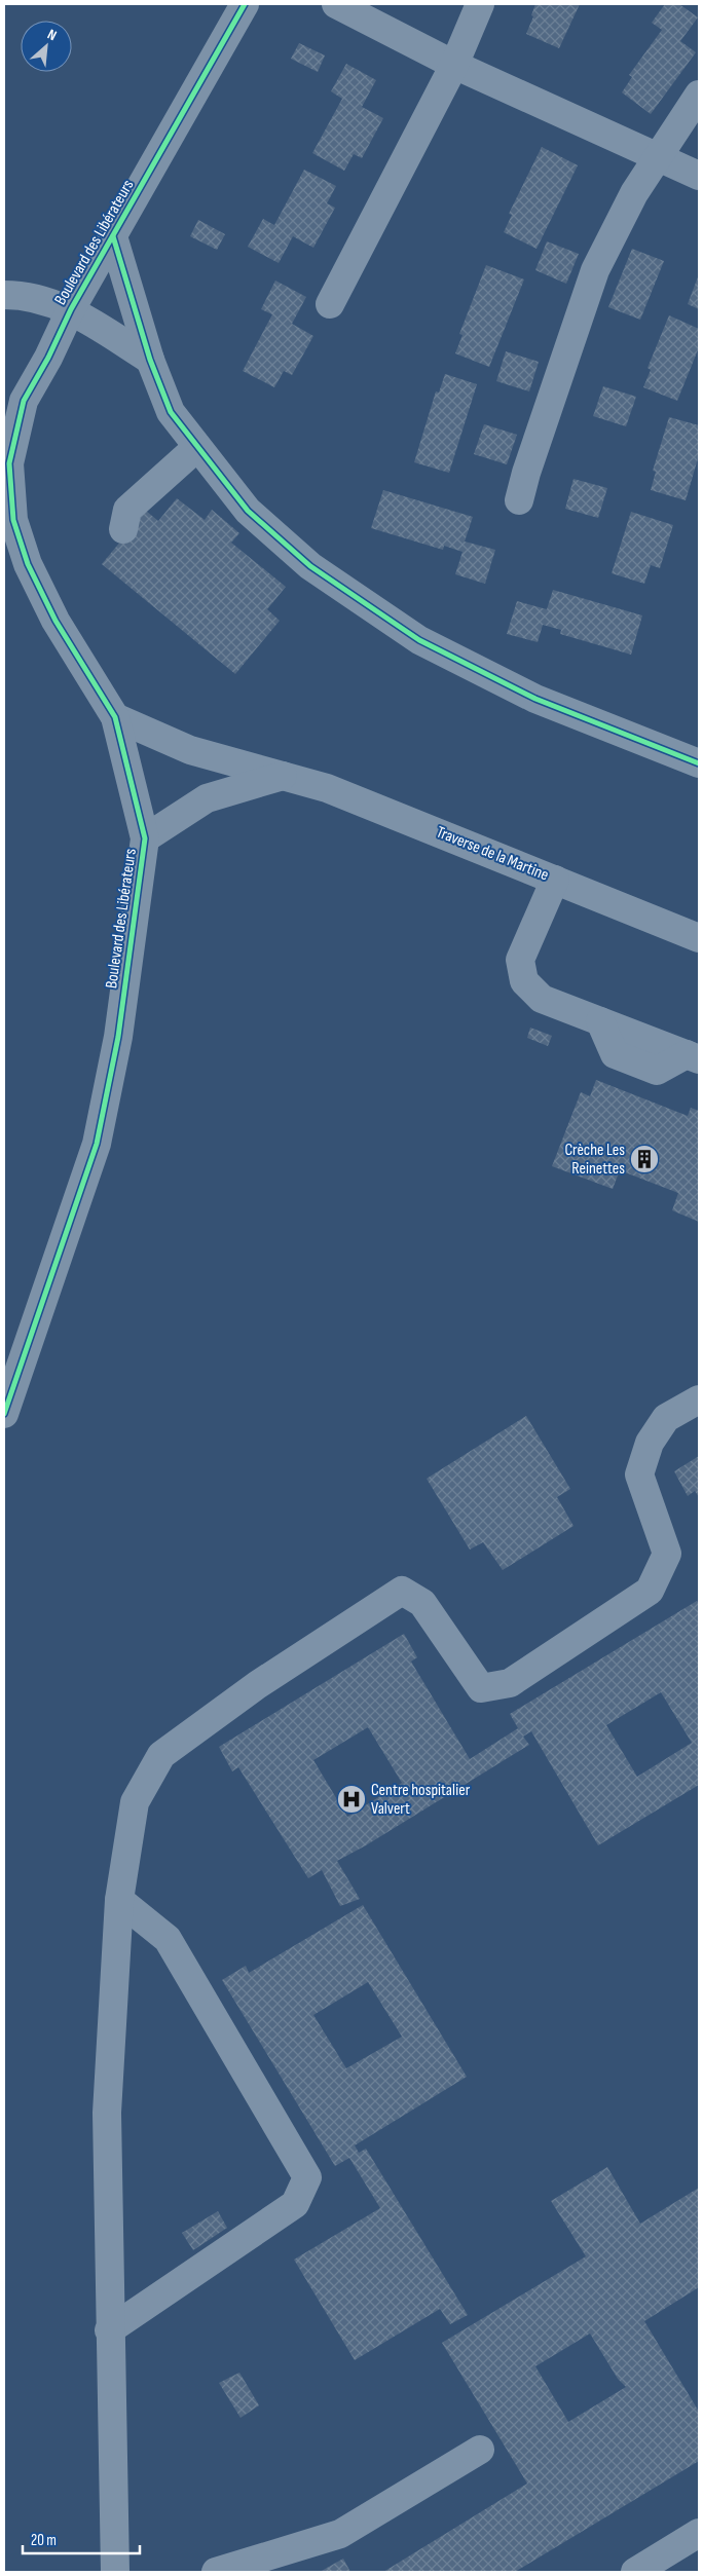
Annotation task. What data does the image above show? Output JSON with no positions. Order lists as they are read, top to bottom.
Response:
{
  "streets": {
    "street": ["Boulevard des Libérateurs", "Traverse de la Martine"]
  },
  "crossings": [
    ["Boulevard des Libérateurs", "Traverse de la Martine"]
  ],
  "places": {
    "building": ["Crèche Les Reinettes"],
    "hospital": ["Centre hospitalier Valvert"]
  },
  "scale_bar": "20 m",
  "north": "top right"
}
